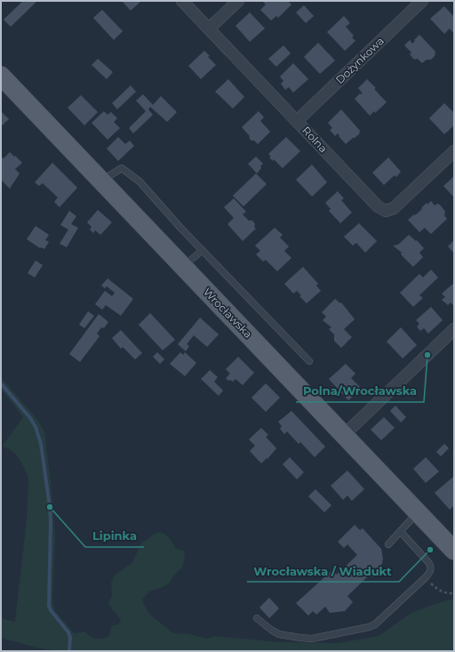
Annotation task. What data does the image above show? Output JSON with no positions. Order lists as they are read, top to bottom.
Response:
{
  "streets": {
    "main road": ["Wrocławska"],
    "street": ["Dożynkowa", "Rolna"]
  },
  "crossings": [
    ["Dożynkowa", "Rolna"]
  ],
  "places": ["Polna/Wrocławska", "Lipinka", "Wrocławska / Wiadukt"]
}
